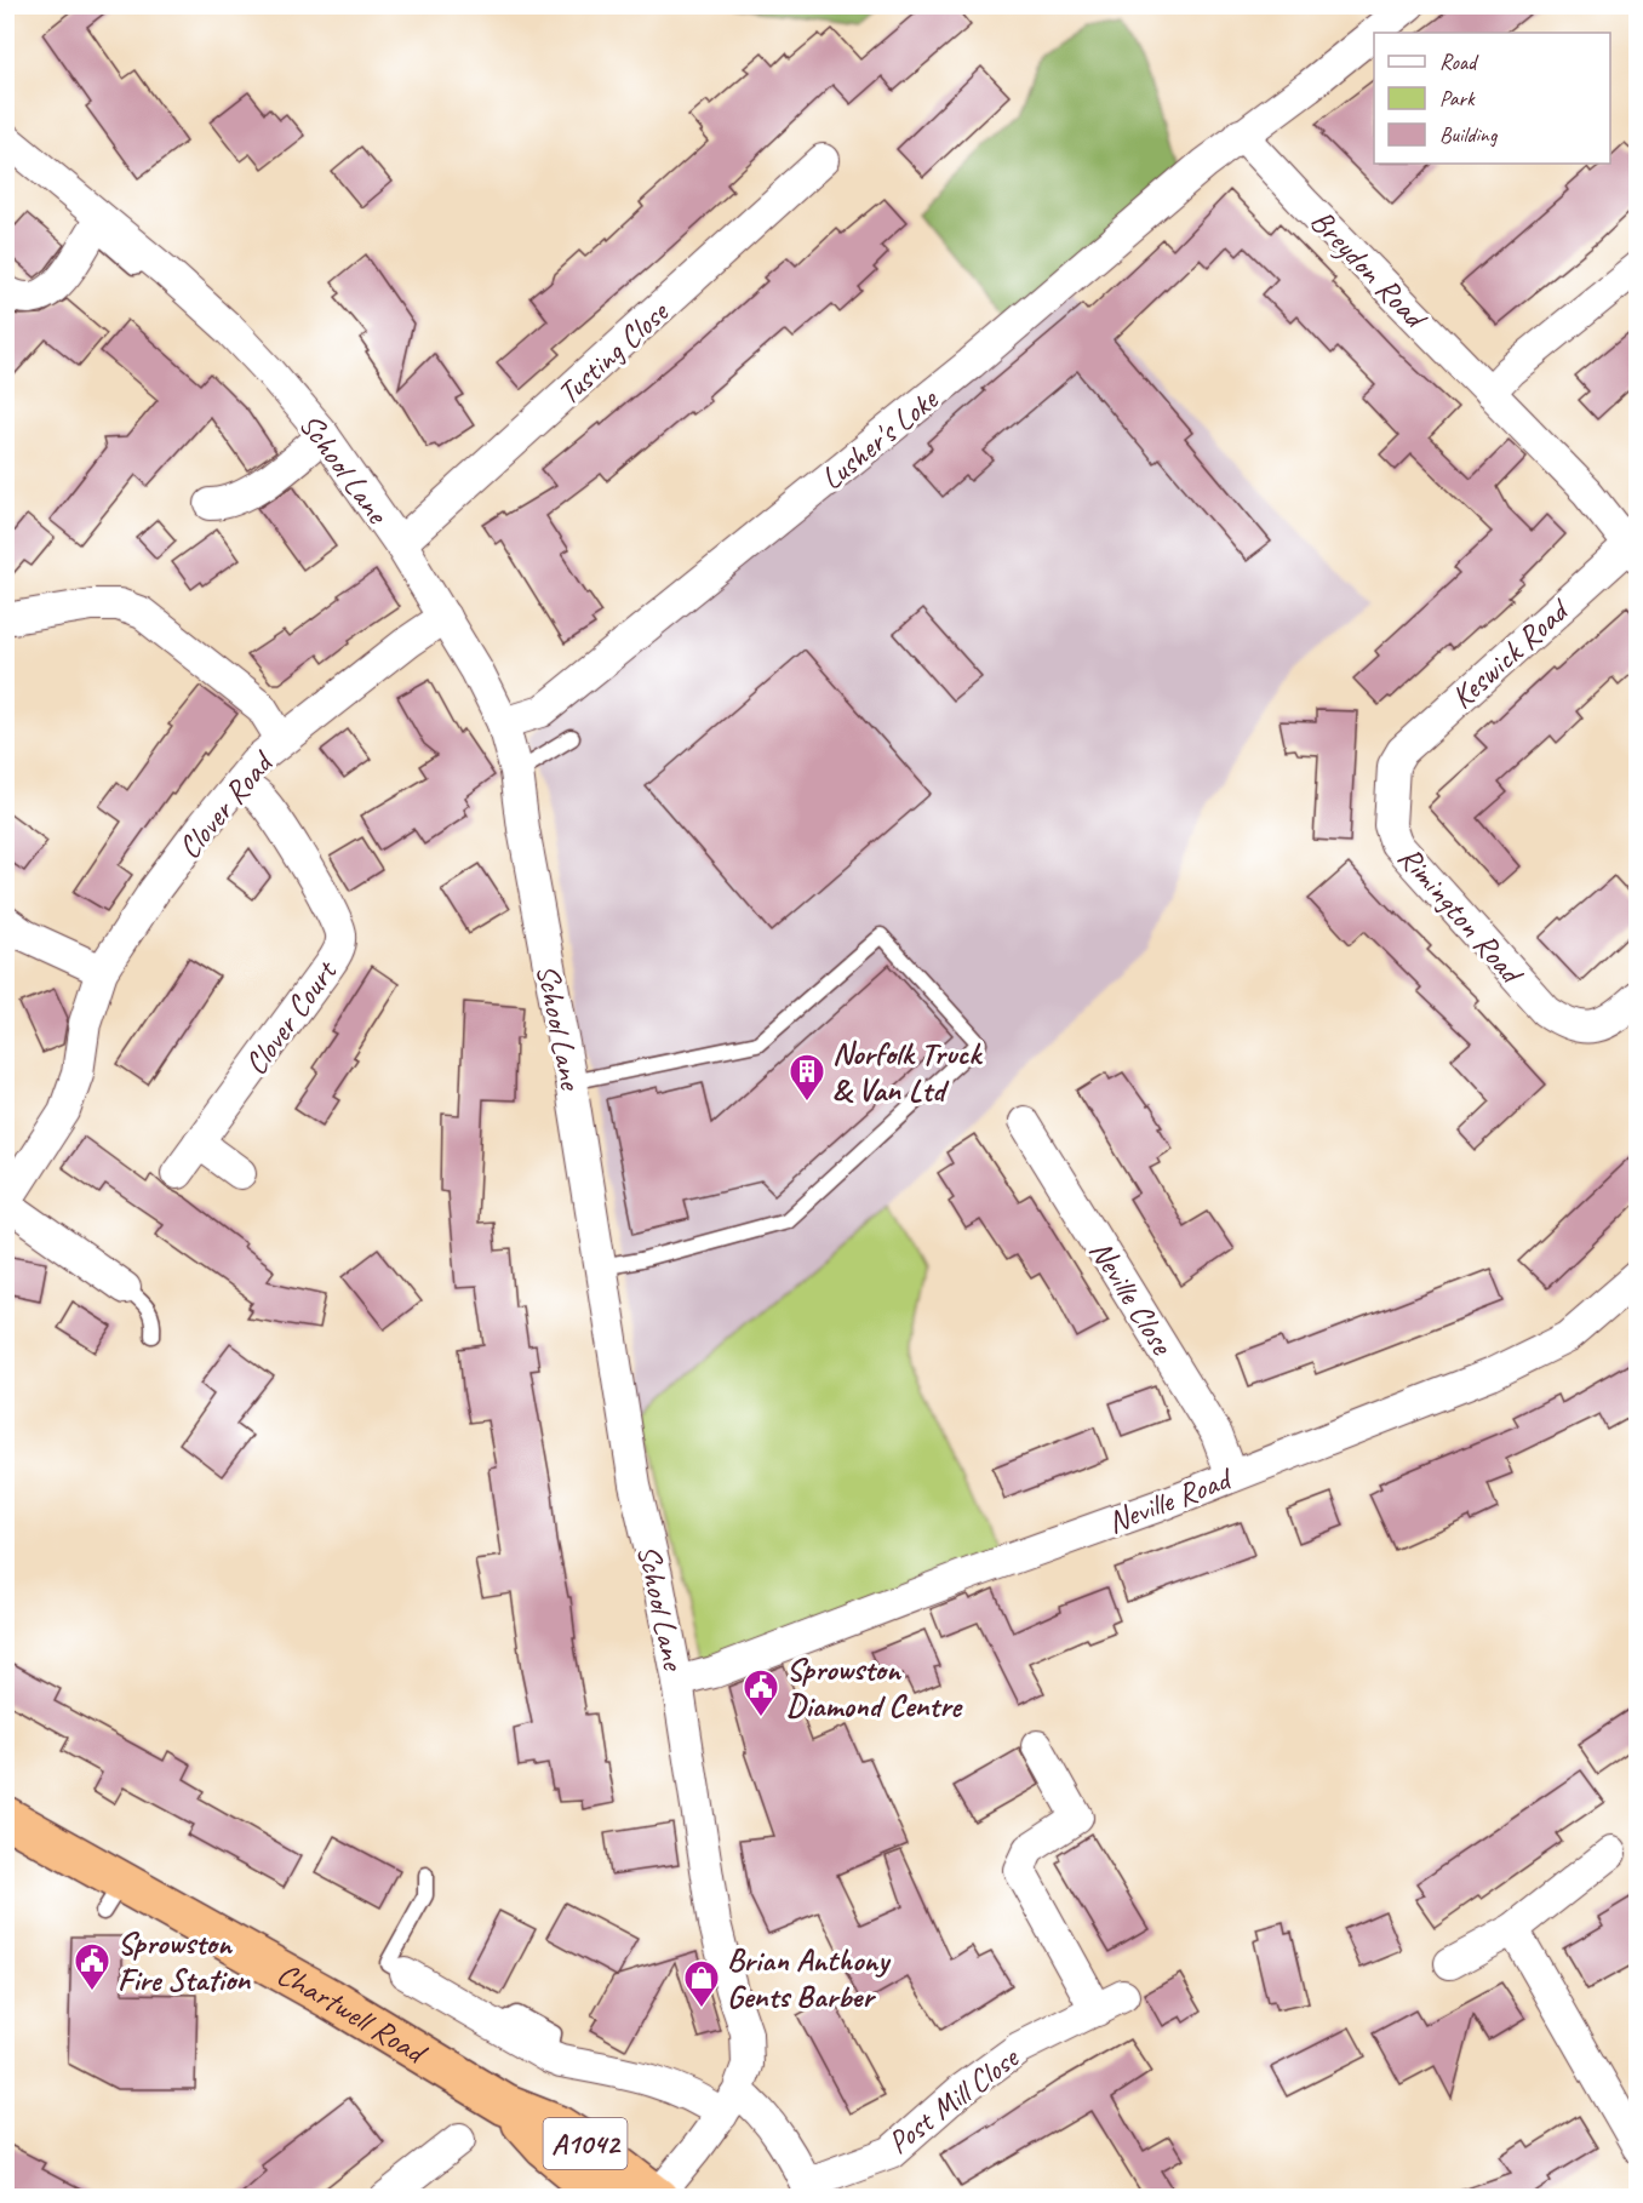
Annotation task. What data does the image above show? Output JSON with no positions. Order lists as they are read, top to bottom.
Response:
{
  "streets": {
    "highway": ["Chartwell Road", "A1042"],
    "street": [
      "Breydon Road",
      "Tusting Close",
      "Lusher's Loke",
      "School Lane",
      "Keswick Road",
      "Clover Road",
      "Rimington Road",
      "Clover Court",
      "Neville Close",
      "Neville Road",
      "Post Mill Close"
    ]
  },
  "crossings": [
    ["Breydon Road", "Lusher's Loke"],
    ["Breydon Road", "Keswick Road"],
    ["Tusting Close", "School Lane"],
    ["Lusher's Loke", "School Lane"],
    ["School Lane", "Clover Road"],
    ["School Lane", "Neville Road"],
    ["School Lane", "Chartwell Road"],
    ["Keswick Road", "Rimington Road"],
    ["Clover Road", "Clover Court"],
    ["Neville Close", "Neville Road"]
  ],
  "places": {
    "building": ["Norfolk Truck & Van Ltd"],
    "public building": ["Sprowston Diamond Centre", "Sprowston Fire Station"],
    "shop": ["Brian Anthony Gents Barber"]
  },
  "legend": ["Road", "Park", "Building"]
}
